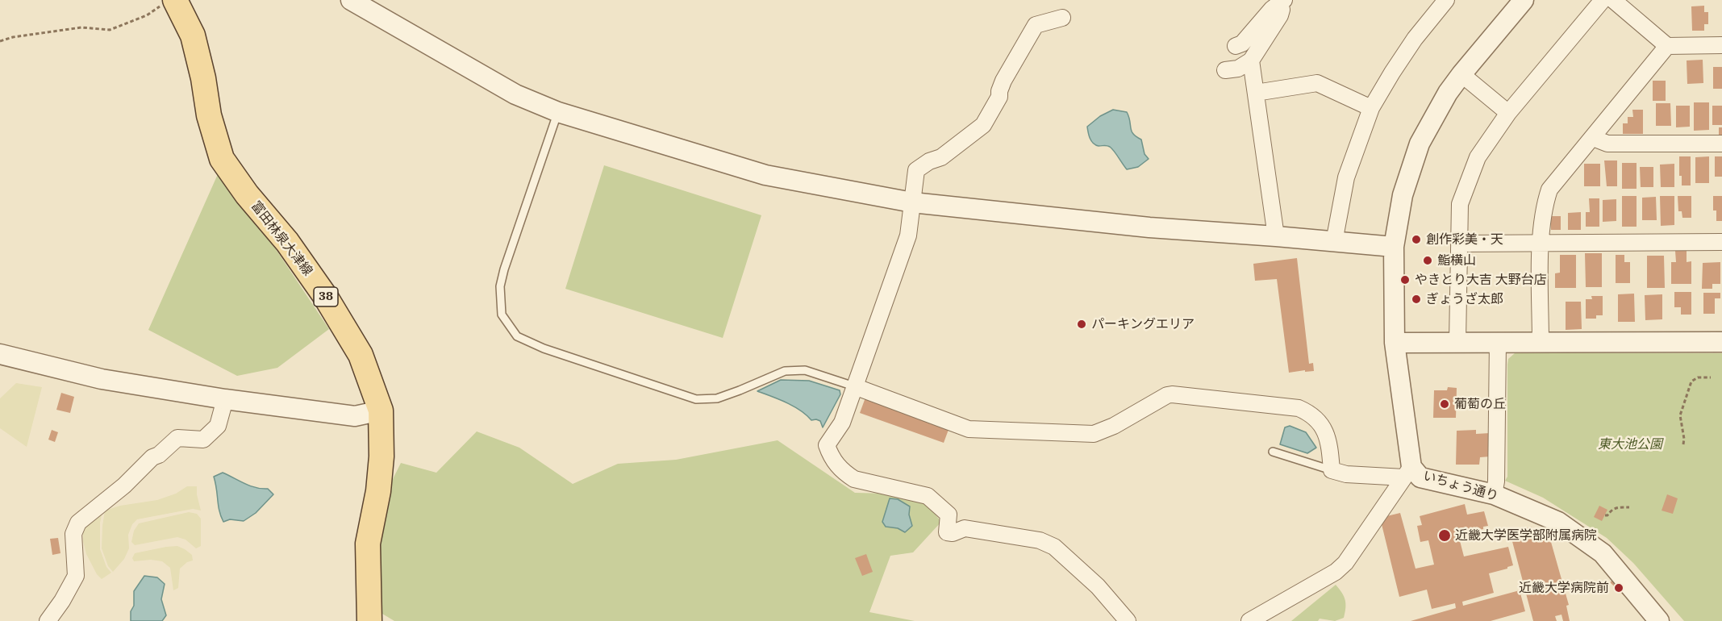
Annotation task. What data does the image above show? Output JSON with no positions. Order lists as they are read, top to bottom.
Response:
{
  "streets": {
    "main road": ["富田林泉大津線", "38"],
    "street": ["いちょう通り"]
  },
  "parks": ["東大池公園"],
  "places": [
    "創作彩美・天",
    "鮨横山",
    "やきとり大吉 大野台店",
    "ぎょうざ太郎",
    "パーキングエリア",
    "葡萄の丘",
    "近畿大学医学部附属病院",
    "近畿大学病院前"
  ]
}
